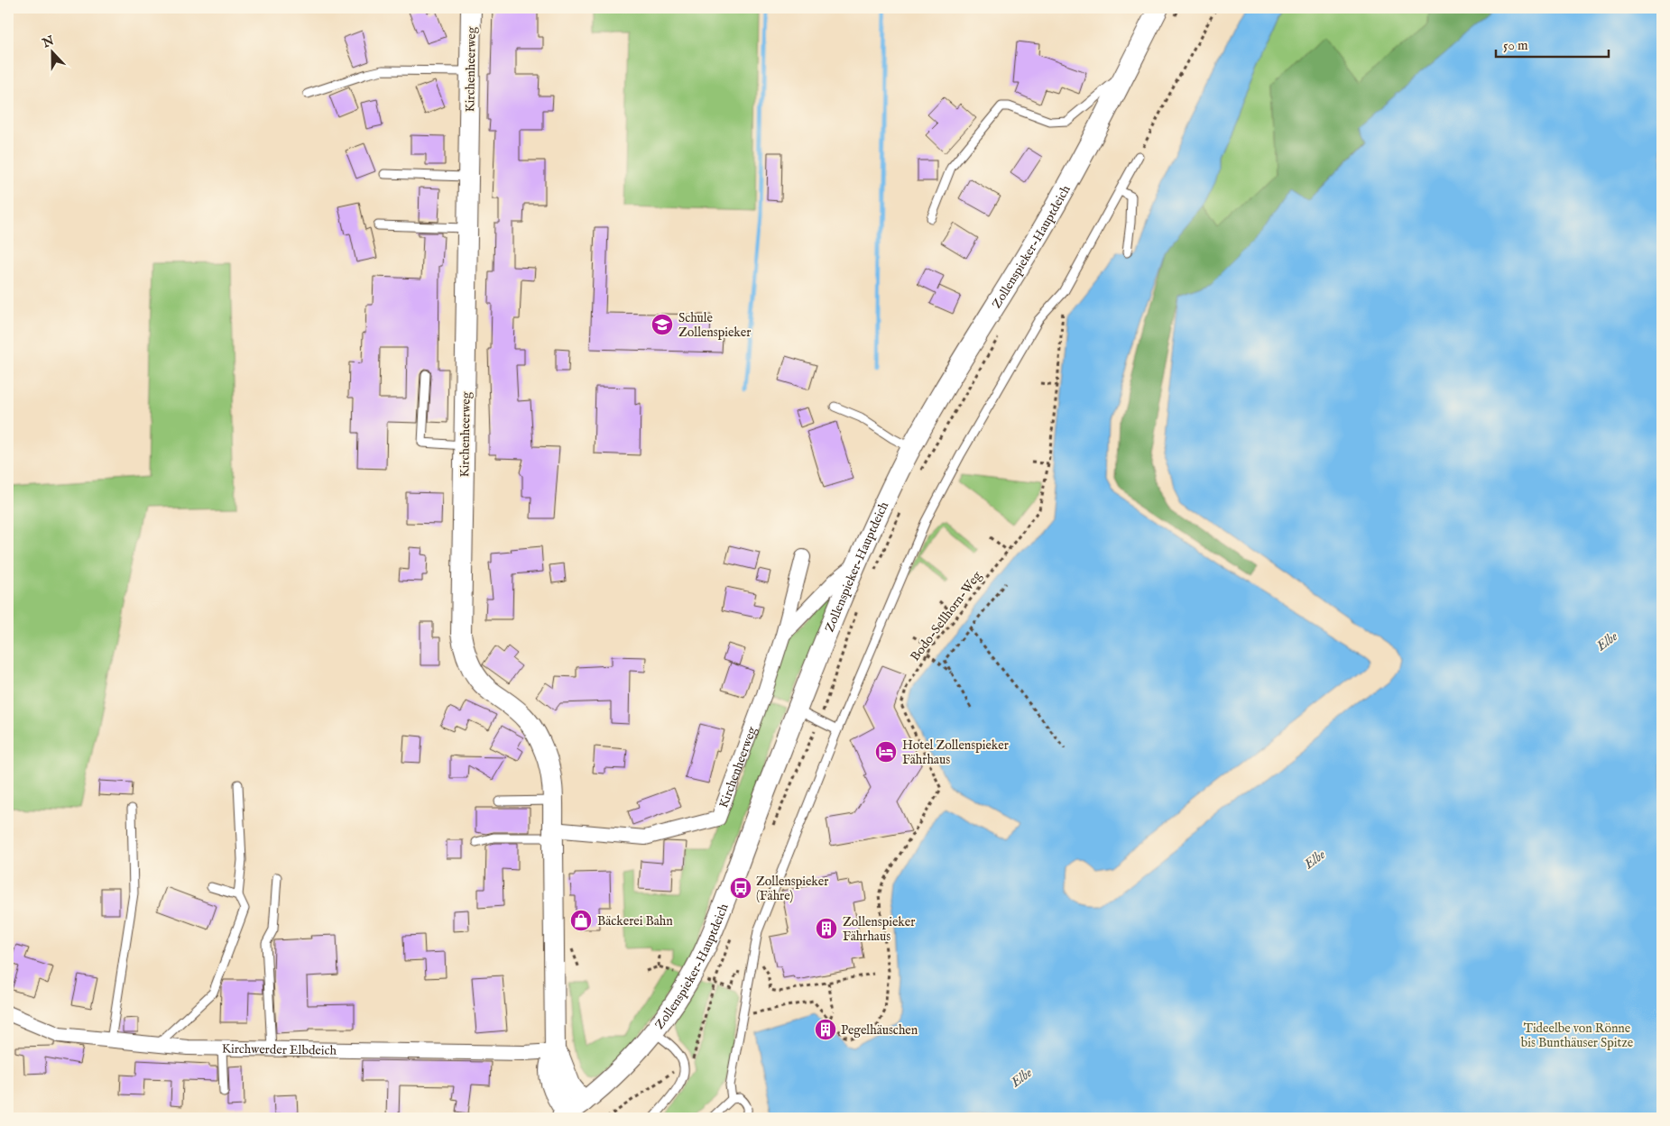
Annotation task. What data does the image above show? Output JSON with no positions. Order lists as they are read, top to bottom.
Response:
{
  "streets": {
    "street": ["Kirchenheerweg", "Zollenspieker-Hauptdeich", "Kirchwerder Elbdeich"],
    "path": ["Bodo-Sellhorn-Weg"]
  },
  "crossings": [
    ["Kirchenheerweg", "Zollenspieker-Hauptdeich"],
    ["Kirchenheerweg", "Kirchwerder Elbdeich"]
  ],
  "water": ["Elbe"],
  "parks": ["Tideelbe von Rönne bis Bunthäuser Spitze"],
  "places": {
    "school or university": ["Schule Zollenspieker"],
    "hotel": ["Hotel Zollenspieker Fährhaus"],
    "bus stop": ["Zollenspieker (Fähre)"],
    "shop": ["Bäckerei Bahn"],
    "building": ["Zollenspieker Fährhaus", "Pegelhäuschen"]
  },
  "scale_bar": "50 m",
  "north": "top"
}
